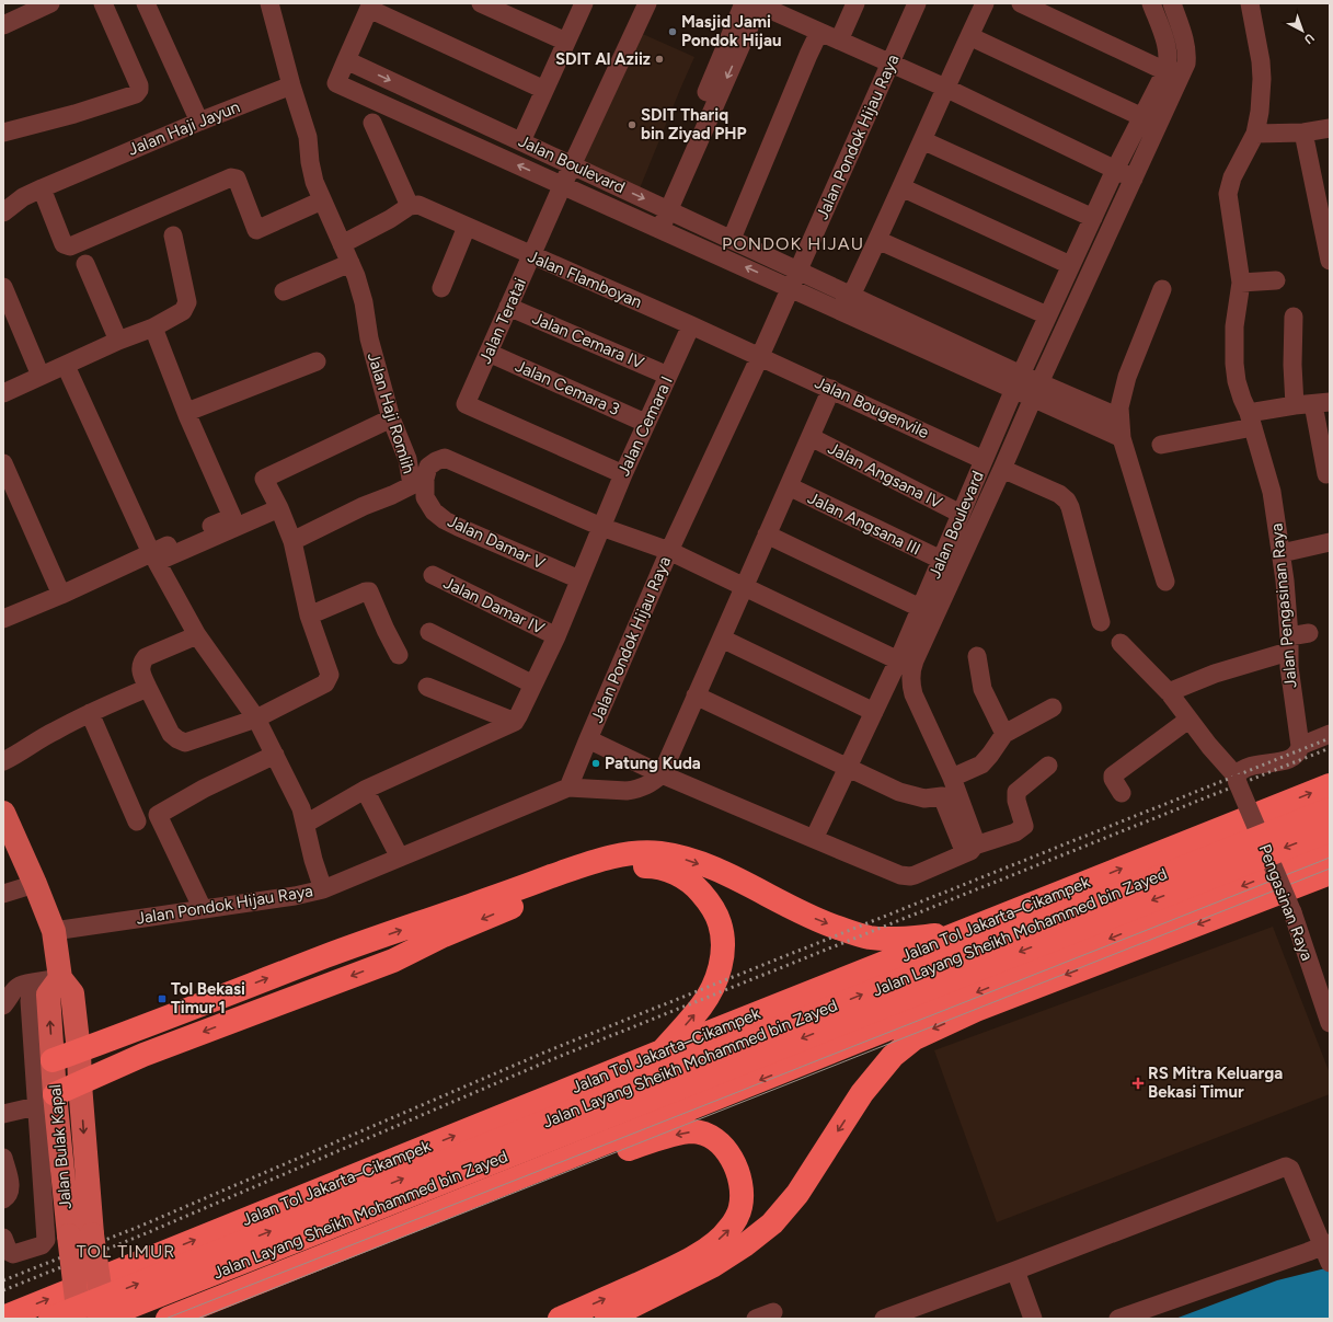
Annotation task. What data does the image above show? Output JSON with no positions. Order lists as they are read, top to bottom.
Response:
{
  "streets": {
    "highway": ["Jalan Tol Jakarta–Cikampek", "Jalan Layang Sheikh Mohammed bin Zayed"],
    "main road": ["Jalan Bulak Kapal"],
    "street": [
      "Jalan Haji Jayun",
      "Jalan Pondok Hijau Raya",
      "Jalan Boulevard",
      "Jalan Flamboyan",
      "Jalan Teratai",
      "Jalan Cemara IV",
      "Jalan Cemara 3",
      "Jalan Bougenvile",
      "Jalan Haji Romlih",
      "Jalan Cemara I",
      "Jalan Angsana IV",
      "Jalan Angsana III",
      "Jalan Damar V",
      "Jalan Damar IV",
      "Jalan Pengasinan Raya",
      "Pengasinan Raya"
    ]
  },
  "crossings": [
    ["Jalan Haji Jayun", "Jalan Haji Romlih"],
    ["Jalan Pondok Hijau Raya", "Jalan Boulevard"],
    ["Jalan Pondok Hijau Raya", "Jalan Flamboyan"],
    ["Jalan Pondok Hijau Raya", "Jalan Bougenvile"],
    ["Jalan Pondok Hijau Raya", "Jalan Bulak Kapal"],
    ["Jalan Boulevard", "Jalan Teratai"],
    ["Jalan Boulevard", "Jalan Bougenvile"],
    ["Jalan Boulevard", "Jalan Angsana IV"],
    ["Jalan Boulevard", "Jalan Angsana III"],
    ["Jalan Flamboyan", "Jalan Teratai"],
    ["Jalan Flamboyan", "Jalan Bougenvile"],
    ["Jalan Flamboyan", "Jalan Cemara I"],
    ["Jalan Teratai", "Jalan Cemara IV"],
    ["Jalan Teratai", "Jalan Cemara 3"],
    ["Jalan Teratai", "Jalan Cemara I"],
    ["Jalan Cemara IV", "Jalan Cemara I"],
    ["Jalan Cemara 3", "Jalan Cemara I"],
    ["Jalan Cemara I", "Jalan Damar V"],
    ["Jalan Cemara I", "Jalan Damar IV"]
  ],
  "districts": ["PONDOK HIJAU", "TOL TIMUR"],
  "places": {
    "other": [
      "Masjid Jami Pondok Hijau",
      "SDIT Al Aziiz",
      "SDIT Thariq bin Ziyad PHP",
      "Patung Kuda"
    ],
    "transit": ["Tol Bekasi Timur 1"],
    "health": ["RS Mitra Keluarga Bekasi Timur"]
  },
  "north": "bottom right"
}
